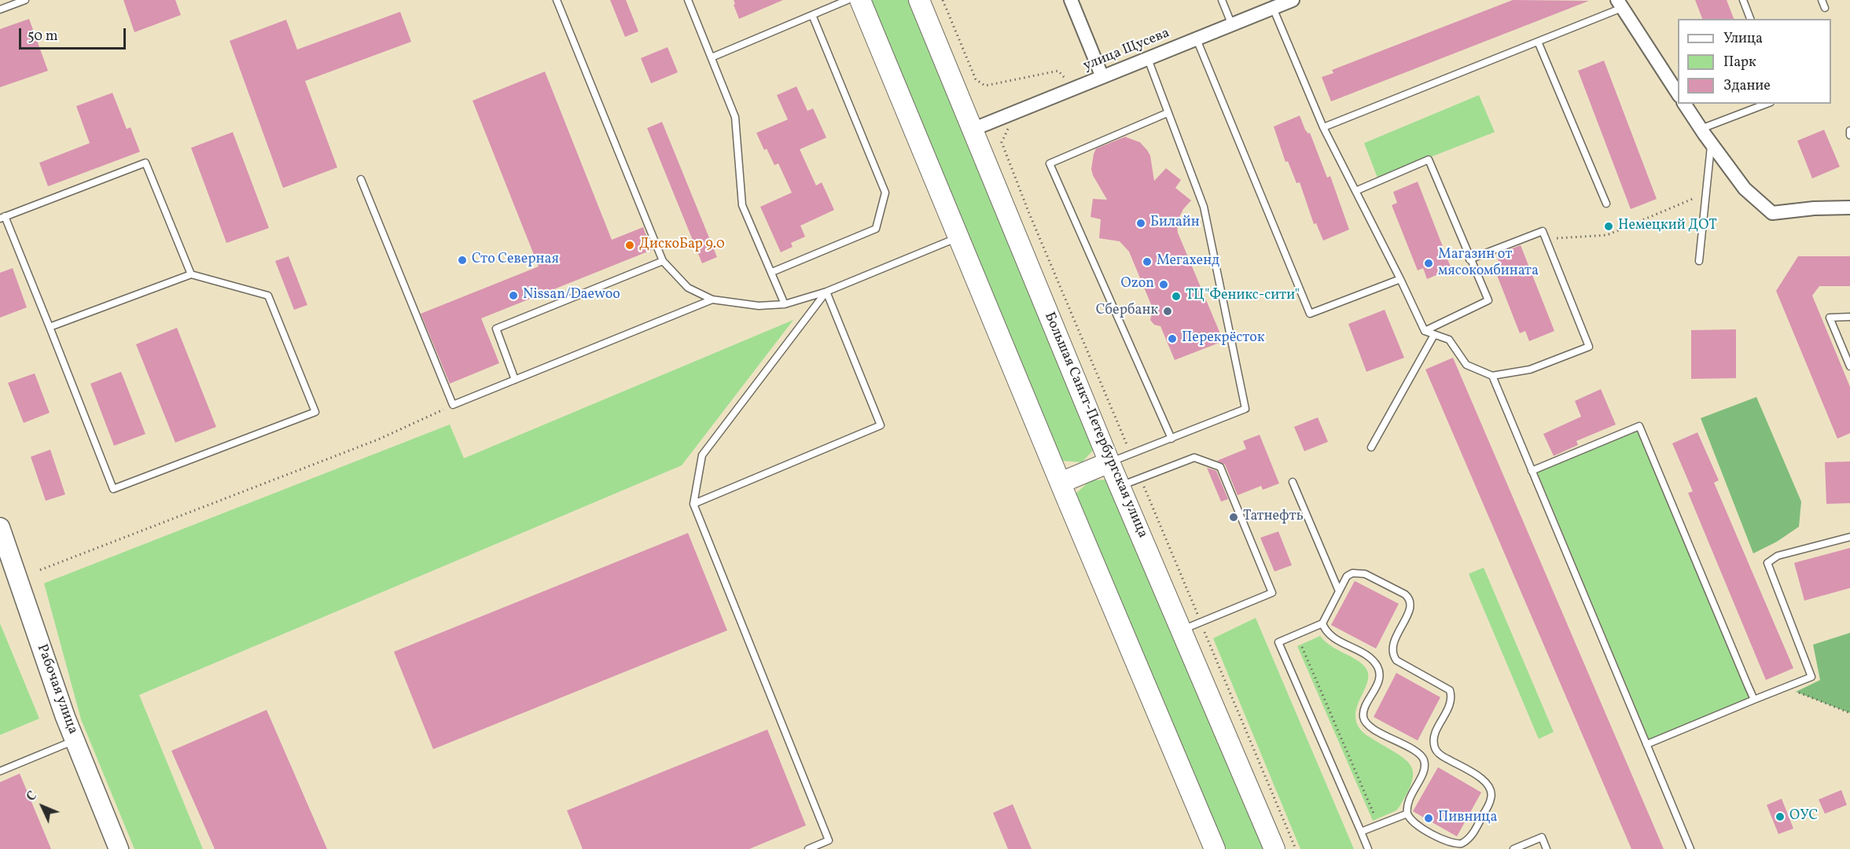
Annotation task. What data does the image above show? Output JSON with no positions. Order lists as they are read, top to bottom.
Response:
{
  "streets": {
    "main road": ["Большая Санкт-Петербургская улица", "Рабочая улица"],
    "street": ["улица Щусева"]
  },
  "crossings": [
    ["улица Щусева", "Большая Санкт-Петербургская улица"]
  ],
  "places": [
    "Билайн",
    "Немецкий ДОТ",
    "ДискоБар 9.0",
    "Сто Северная",
    "Мегахенд",
    "Магазин от мясокомбината",
    "Ozon",
    "Nissan/Daewoo",
    "ТЦ\"Феникс-сити\"",
    "Сбербанк",
    "Перекрёсток",
    "Татнефть",
    "ОУС",
    "Пивница"
  ],
  "legend": ["Улица", "Парк", "Здание"],
  "scale_bar": "50 m",
  "north": "top left"
}
